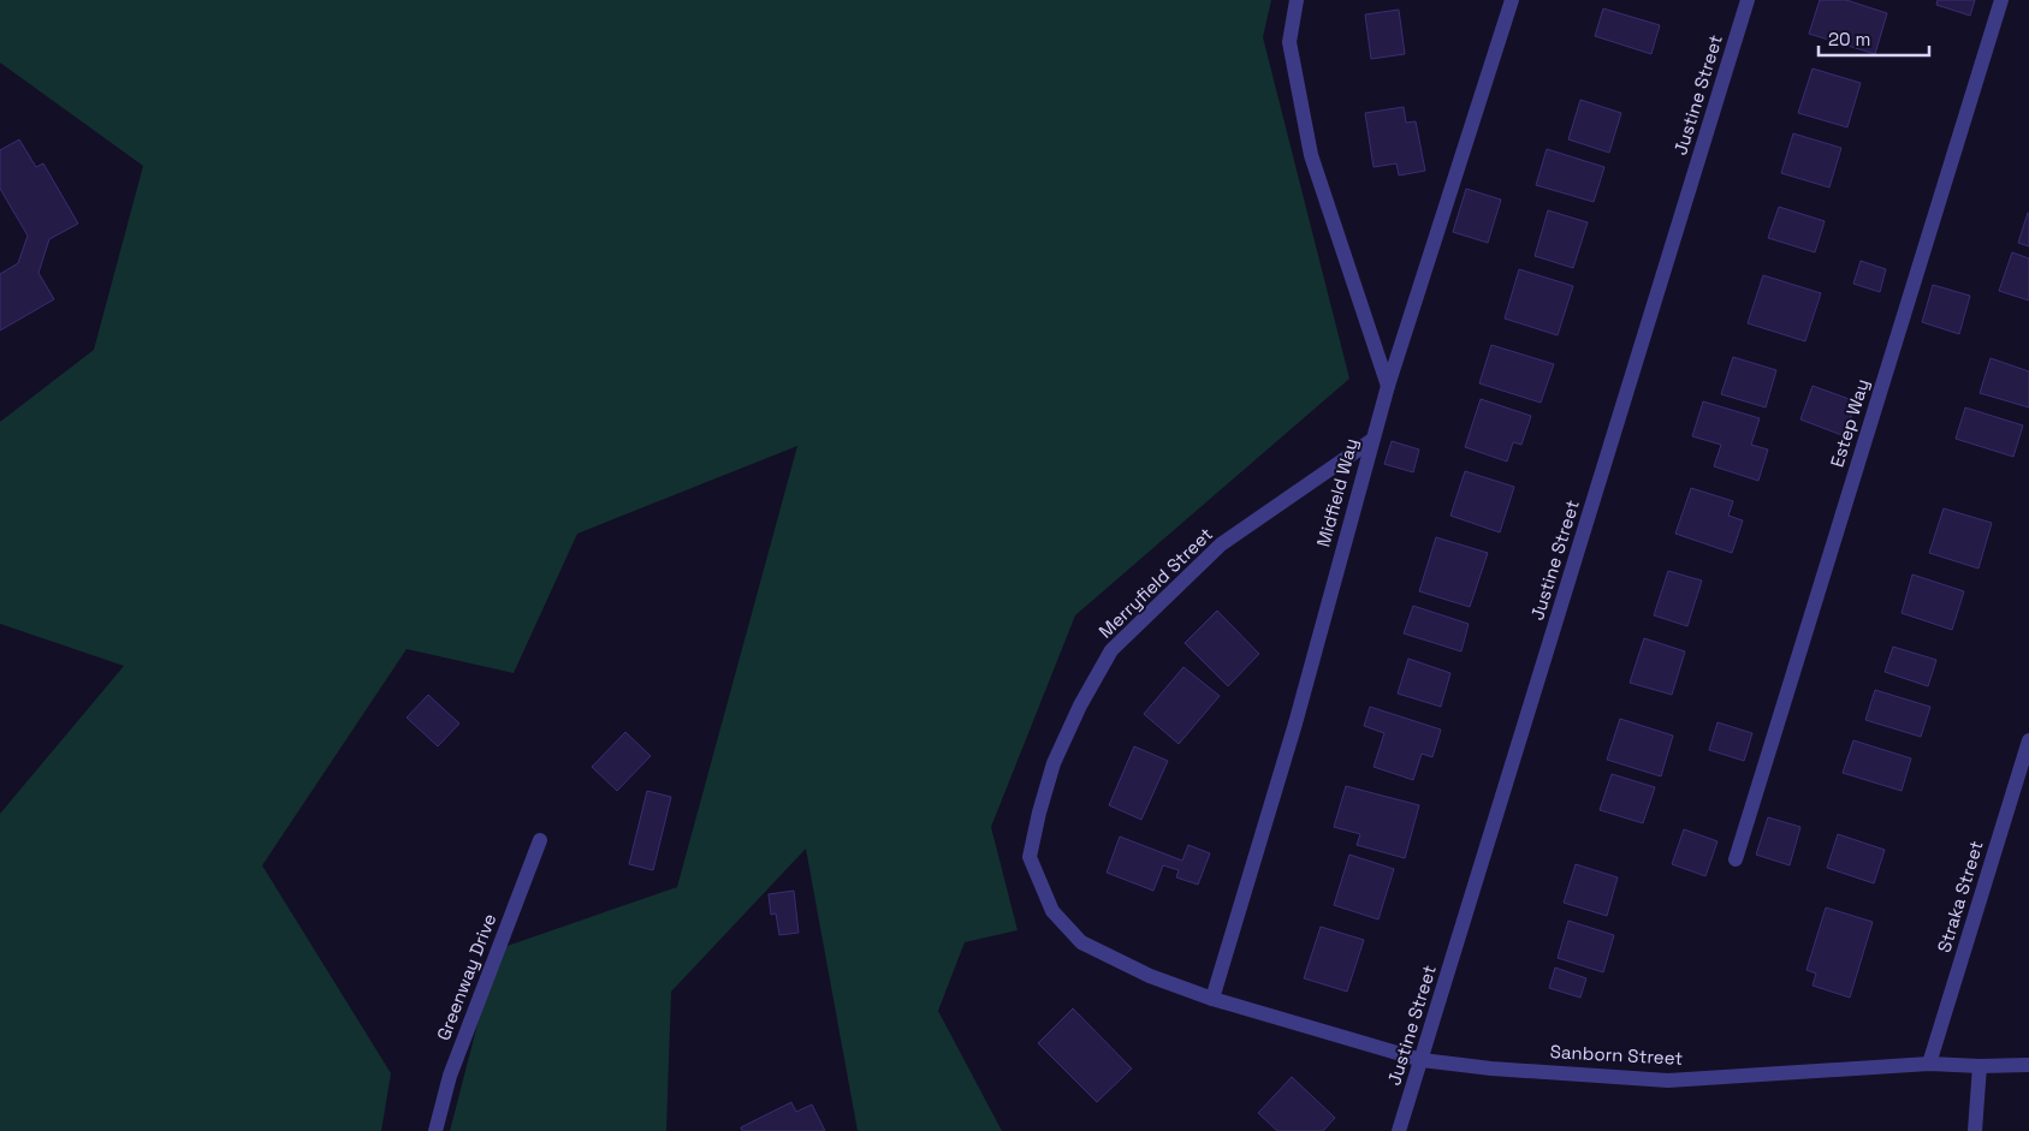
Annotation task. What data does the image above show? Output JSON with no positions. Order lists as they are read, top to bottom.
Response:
{
  "streets": {
    "street": [
      "Justine Street",
      "Estep Way",
      "Midfield Way",
      "Merryfield Street",
      "Straka Street",
      "Greenway Drive",
      "Sanborn Street"
    ]
  },
  "crossings": [
    ["Justine Street", "Sanborn Street"],
    ["Midfield Way", "Merryfield Street"],
    ["Midfield Way", "Sanborn Street"],
    ["Merryfield Street", "Sanborn Street"],
    ["Straka Street", "Sanborn Street"]
  ],
  "scale_bar": "20 m"
}
